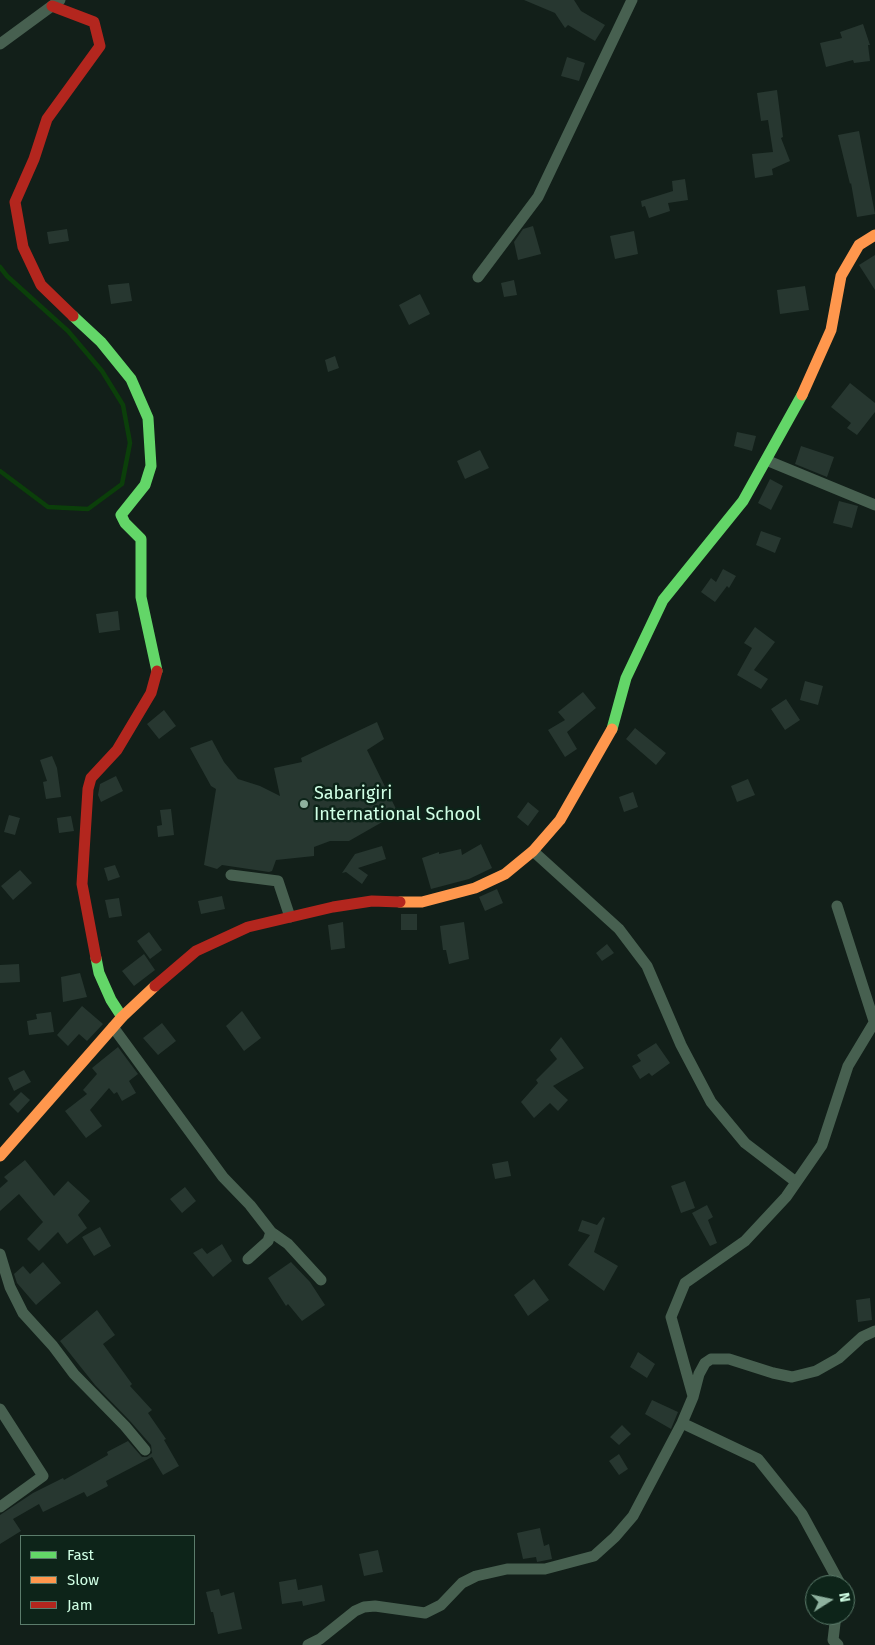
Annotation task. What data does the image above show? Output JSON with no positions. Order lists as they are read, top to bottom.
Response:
{
  "places": ["Sabarigiri International School"],
  "legend": ["Fast", "Slow", "Jam"],
  "north": "right"
}
